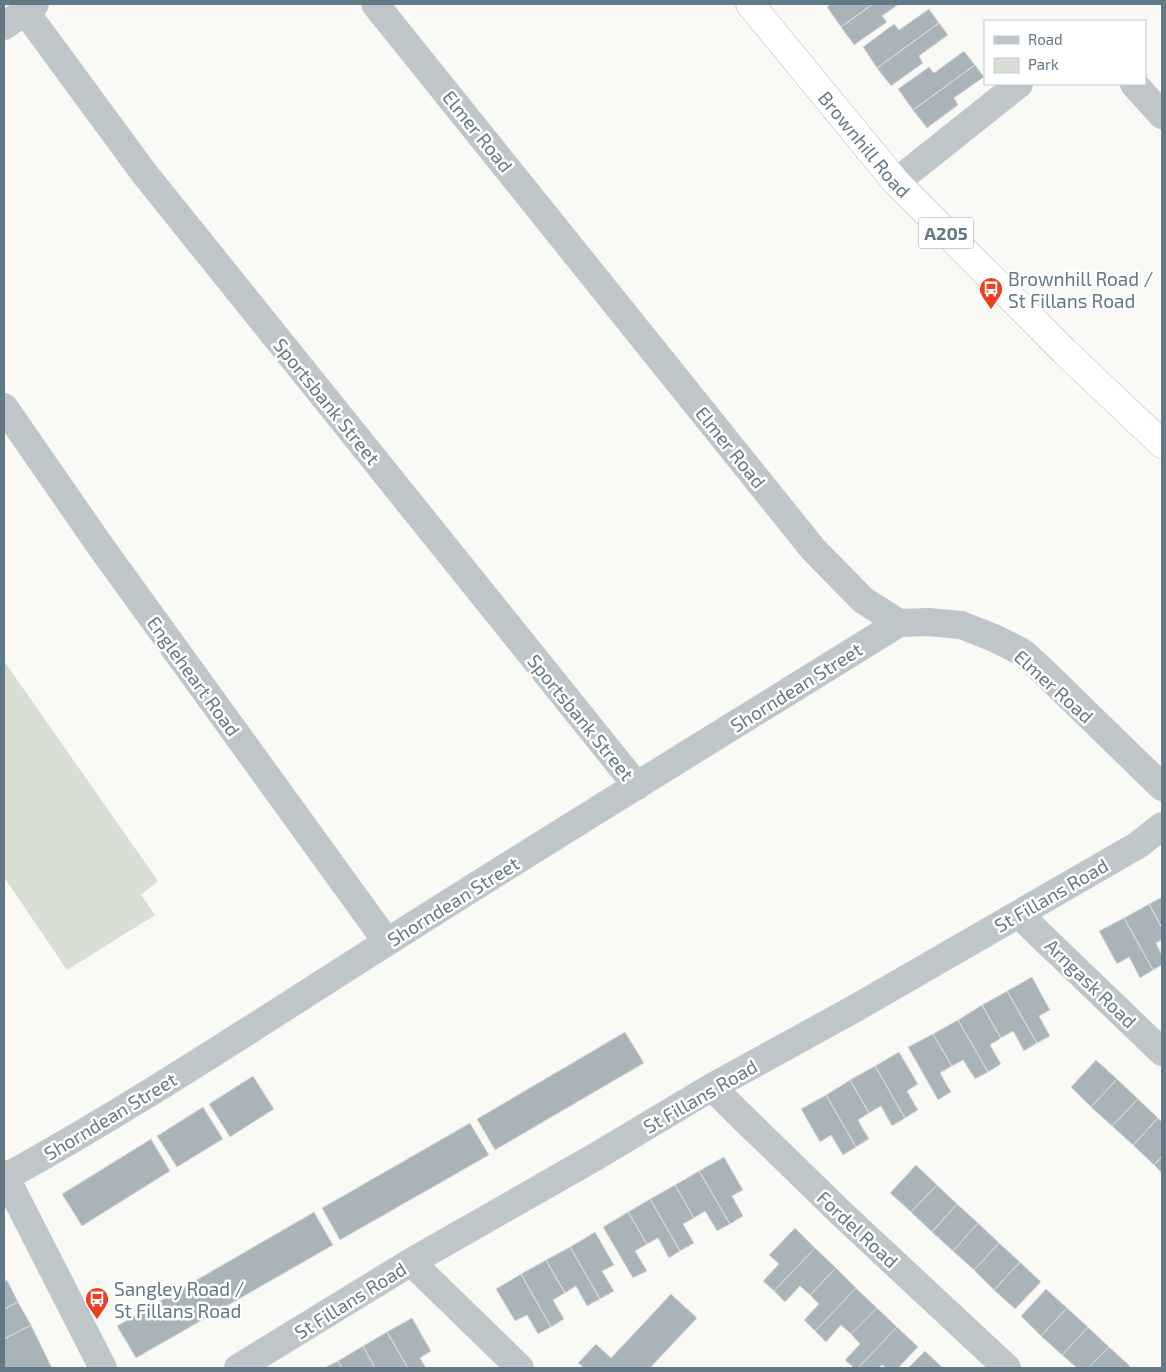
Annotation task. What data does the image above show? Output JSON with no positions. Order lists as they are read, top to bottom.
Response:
{
  "streets": {
    "highway": ["Brownhill Road", "A205"],
    "street": [
      "Elmer Road",
      "Sportsbank Street",
      "Engleheart Road",
      "Shorndean Street",
      "St Fillans Road",
      "Arngask Road",
      "Fordel Road"
    ]
  },
  "crossings": [
    ["Elmer Road", "Shorndean Street"],
    ["Sportsbank Street", "Shorndean Street"],
    ["Engleheart Road", "Shorndean Street"],
    ["St Fillans Road", "Arngask Road"],
    ["St Fillans Road", "Fordel Road"]
  ],
  "places": {
    "bus stop": ["Brownhill Road / St Fillans Road", "Sangley Road / St Fillans Road"]
  },
  "legend": ["Road", "Park"]
}
